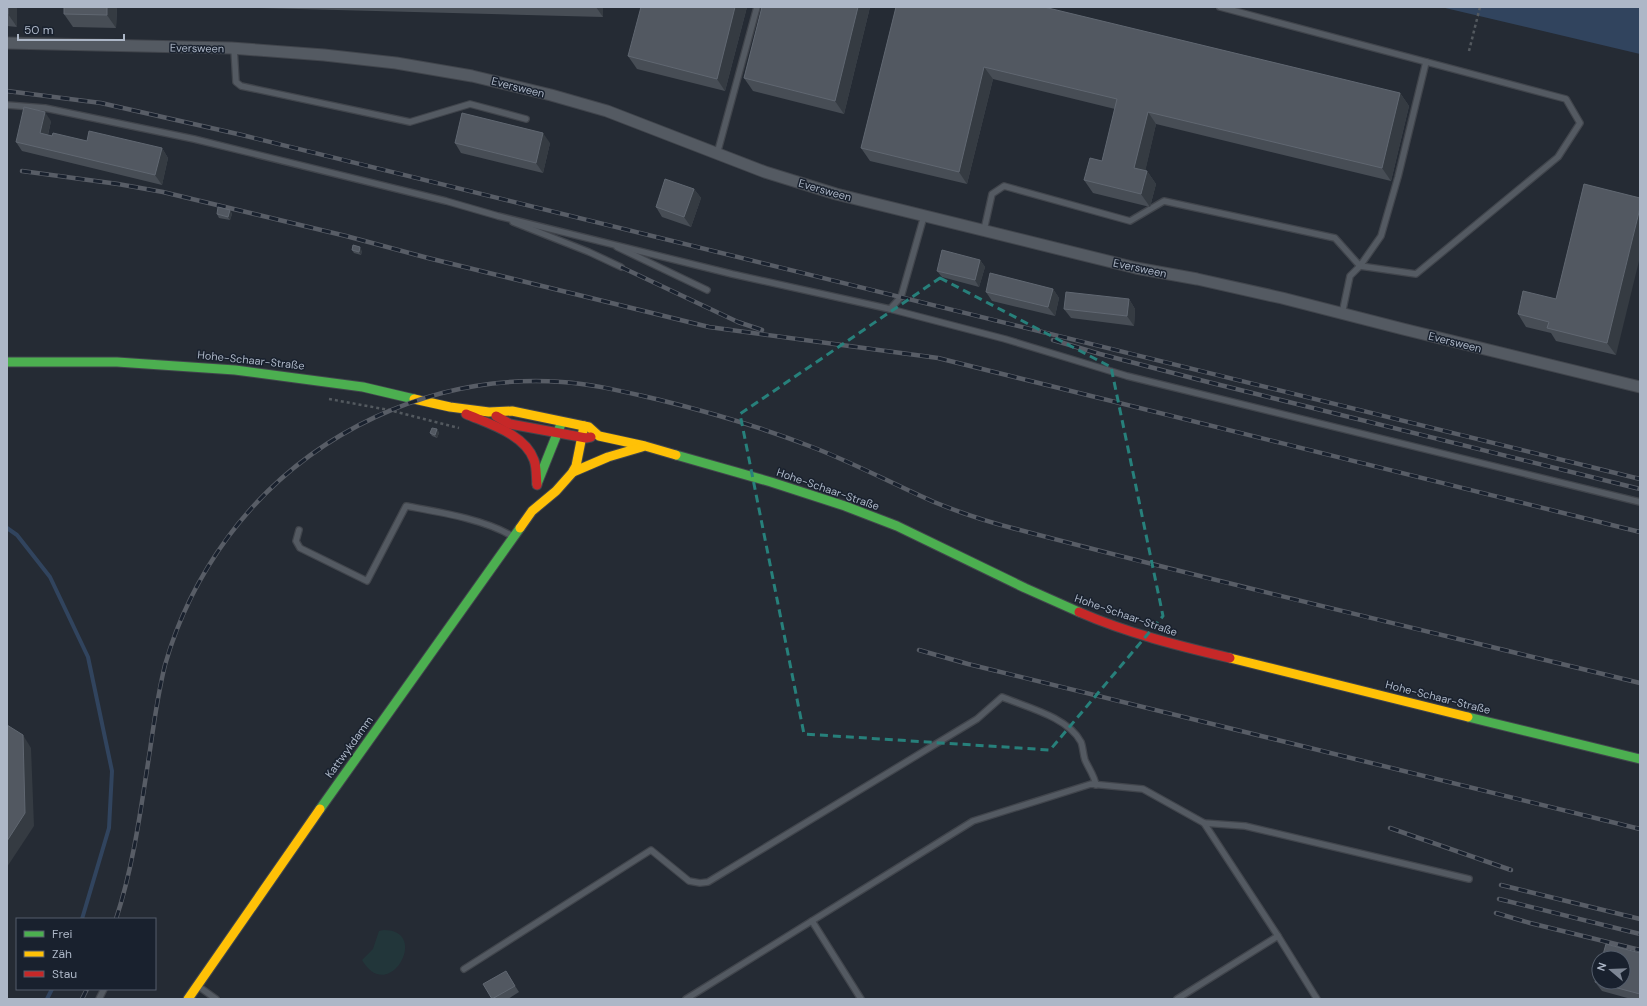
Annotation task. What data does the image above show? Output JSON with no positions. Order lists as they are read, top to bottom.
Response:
{
  "streets": {
    "main road": ["Hohe-Schaar-Straße", "Kattwykdamm"],
    "street": ["Eversween"]
  },
  "crossings": [
    ["Hohe-Schaar-Straße", "Kattwykdamm"]
  ],
  "legend": ["Frei", "Zäh", "Stau"],
  "scale_bar": "50 m",
  "north": "left"
}
